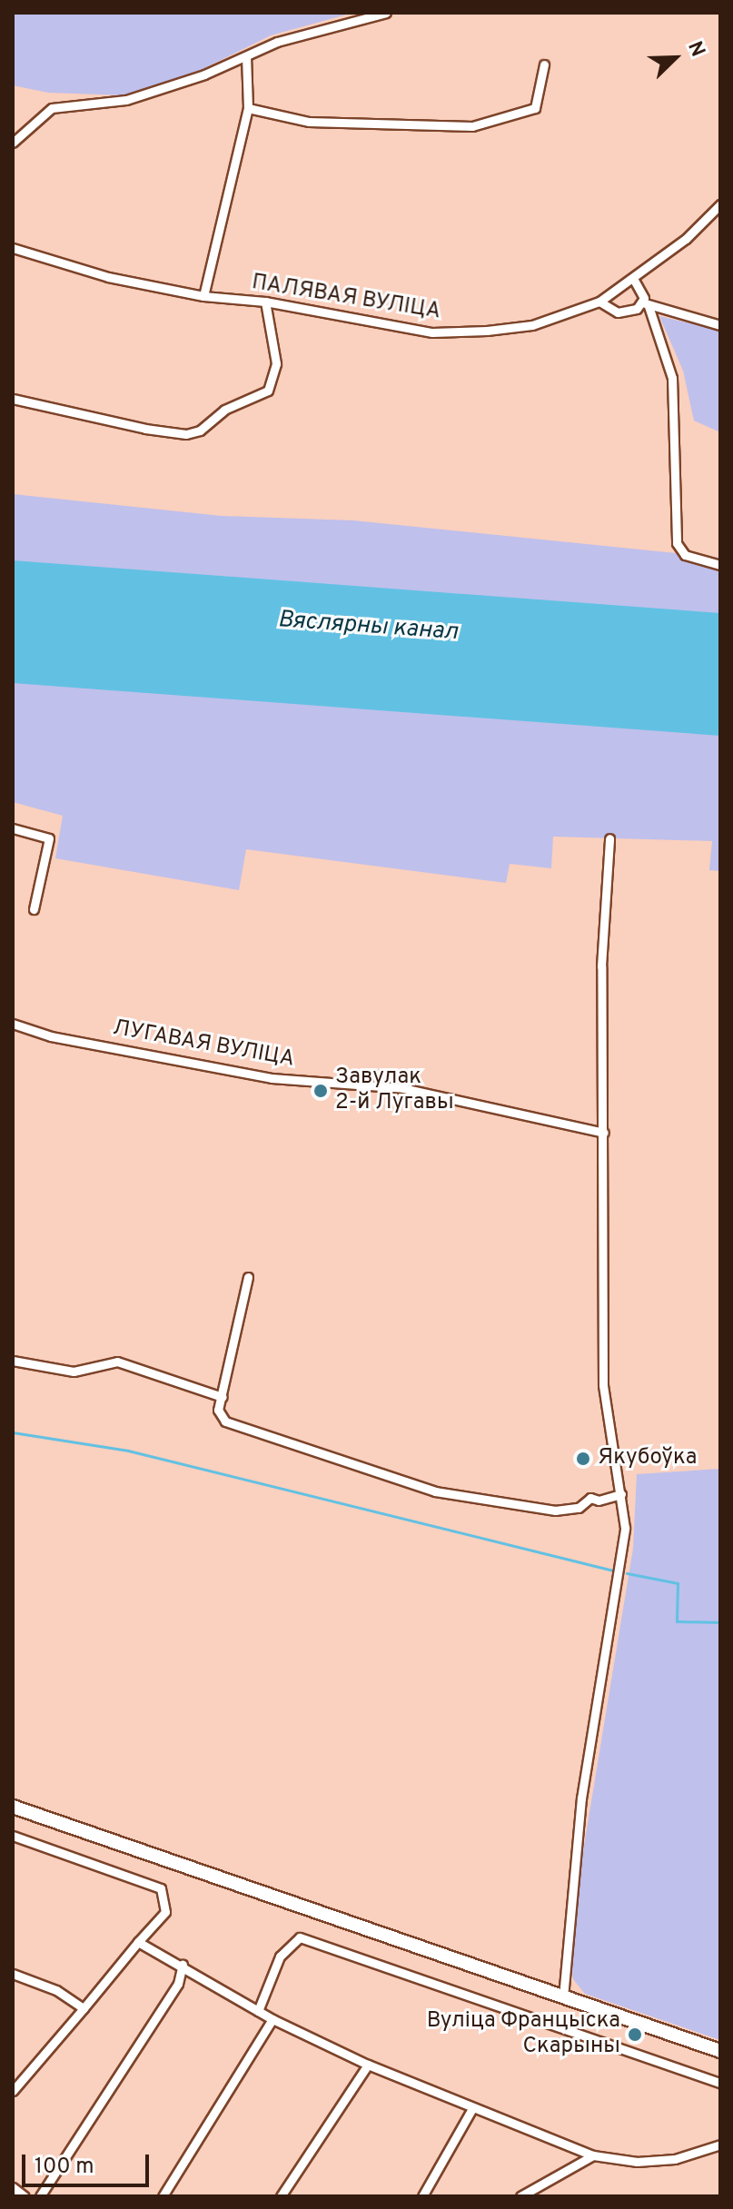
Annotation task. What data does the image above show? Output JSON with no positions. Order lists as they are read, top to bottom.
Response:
{
  "streets": {
    "street": ["ПАЛЯВАЯ ВУЛІЦА", "ЛУГАВАЯ ВУЛІЦА"]
  },
  "water": ["Вяслярны канал"],
  "places": ["Завулак 2-й Лугавы", "Якубоўка", "Вуліца Францыска Скарыны"],
  "scale_bar": "100 m",
  "north": "top right"
}
